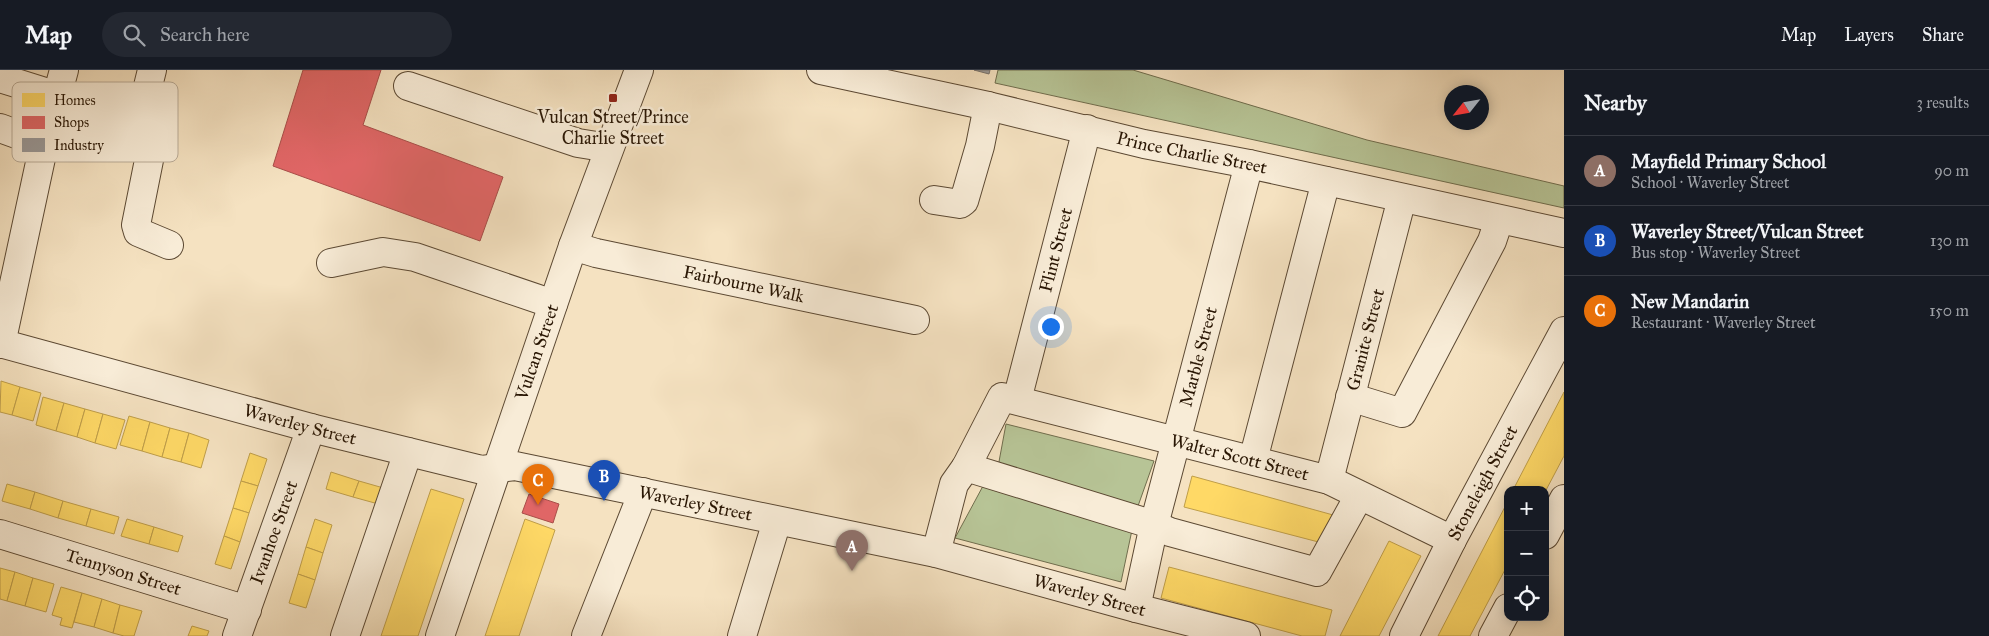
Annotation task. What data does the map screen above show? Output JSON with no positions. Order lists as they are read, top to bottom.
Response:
{
  "streets": {
    "street": [
      "Prince Charlie Street",
      "Flint Street",
      "Fairbourne Walk",
      "Granite Street",
      "Vulcan Street",
      "Marble Street",
      "Waverley Street",
      "Walter Scott Street",
      "Stoneleigh Street",
      "Ivanhoe Street",
      "Tennyson Street"
    ]
  },
  "crossings": [
    ["Prince Charlie Street", "Flint Street"],
    ["Prince Charlie Street", "Granite Street"],
    ["Prince Charlie Street", "Marble Street"],
    ["Flint Street", "Walter Scott Street"],
    ["Fairbourne Walk", "Vulcan Street"],
    ["Granite Street", "Walter Scott Street"],
    ["Vulcan Street", "Waverley Street"],
    ["Marble Street", "Waverley Street"],
    ["Marble Street", "Walter Scott Street"],
    ["Waverley Street", "Ivanhoe Street"],
    ["Walter Scott Street", "Stoneleigh Street"],
    ["Ivanhoe Street", "Tennyson Street"]
  ],
  "places": {
    "transit": ["Vulcan Street/Prince Charlie Street"]
  },
  "legend": ["Homes", "Shops", "Industry"],
  "north": "bottom left",
  "page": {
    "header": "Map",
    "search": "Search here",
    "nav": ["Map", "Layers", "Share"],
    "heading": ["Nearby", "3 results"],
    "list": [
      {
        "mark": "A",
        "name": "Mayfield Primary School",
        "note": "School · Waverley Street",
        "value": "90 m"
      },
      {
        "mark": "B",
        "name": "Waverley Street/Vulcan Street",
        "note": "Bus stop · Waverley Street",
        "value": "130 m"
      },
      {
        "mark": "C",
        "name": "New Mandarin",
        "note": "Restaurant · Waverley Street",
        "value": "150 m"
      }
    ],
    "pins": ["B", "C", "A"],
    "map_buttons": ["+", "−"]
  }
}
